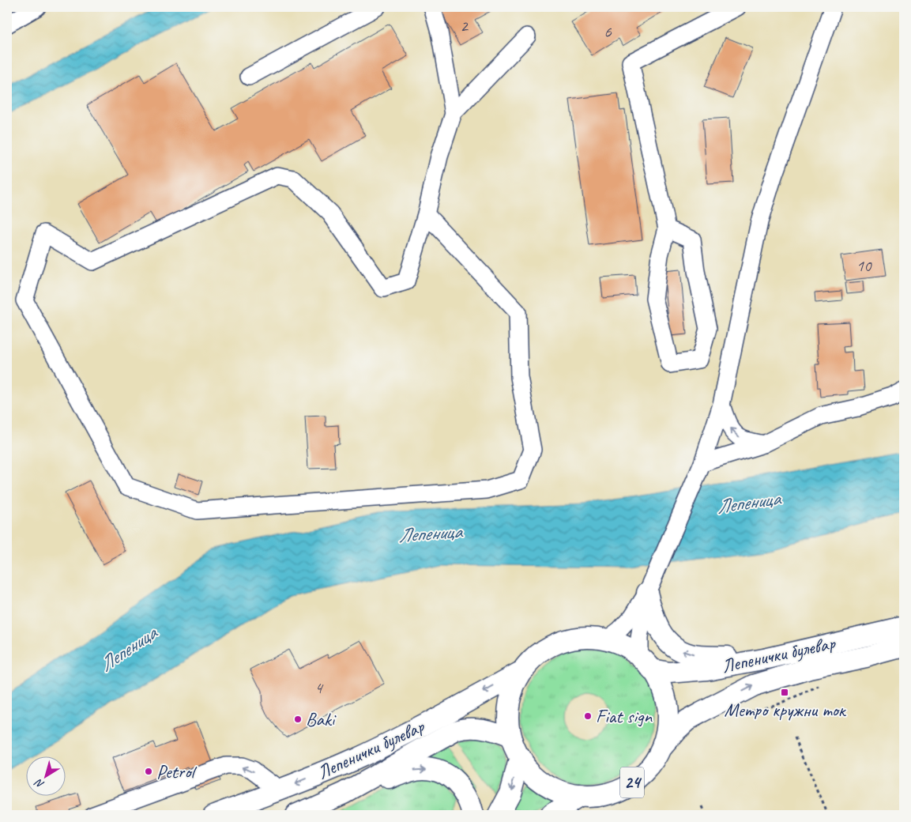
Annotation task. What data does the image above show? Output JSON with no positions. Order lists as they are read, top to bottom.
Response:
{
  "streets": {
    "main road": ["Лепенички булевар", "24"]
  },
  "crossings": [
    ["Лепенички булевар", "24"]
  ],
  "water": ["Лепеница"],
  "places": {
    "transit": ["Метро кружни ток"],
    "other": ["Fiat sign", "Baki", "Petrol"]
  },
  "house_numbers": [
    "2",
    "6",
    "10",
    "4"
  ],
  "north": "bottom left"
}
